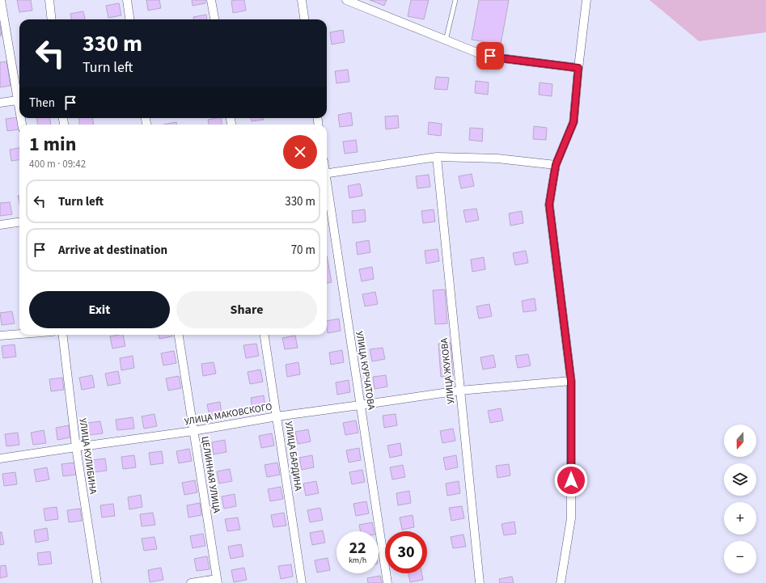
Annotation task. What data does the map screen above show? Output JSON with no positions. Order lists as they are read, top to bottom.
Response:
{
  "streets": {
    "street": [
      "УЛИЦА КУРЧАТОВА",
      "УЛИЦА ЖУКОВА",
      "УЛИЦА МАКОВСКОГО",
      "УЛИЦА КУЛИБИНА",
      "УЛИЦА БАРДИНА",
      "ЦЕЛИННАЯ УЛИЦА"
    ]
  },
  "crossings": [
    ["УЛИЦА КУРЧАТОВА", "УЛИЦА МАКОВСКОГО"],
    ["УЛИЦА ЖУКОВА", "УЛИЦА МАКОВСКОГО"],
    ["УЛИЦА МАКОВСКОГО", "УЛИЦА КУЛИБИНА"],
    ["УЛИЦА МАКОВСКОГО", "УЛИЦА БАРДИНА"],
    ["УЛИЦА МАКОВСКОГО", "ЦЕЛИННАЯ УЛИЦА"]
  ],
  "north": "bottom",
  "page": {
    "turn": ["330 m", "Turn left"],
    "then": "Then",
    "heading": ["1 min", "400 m · 09:42"],
    "list": [
      {
        "name": "Turn left",
        "value": "330 m"
      },
      {
        "name": "Arrive at destination",
        "value": "70 m"
      }
    ],
    "buttons": ["Exit", "Share"],
    "map_buttons": ["+", "−"],
    "speed": "22 km/h",
    "limit": "30"
  }
}
